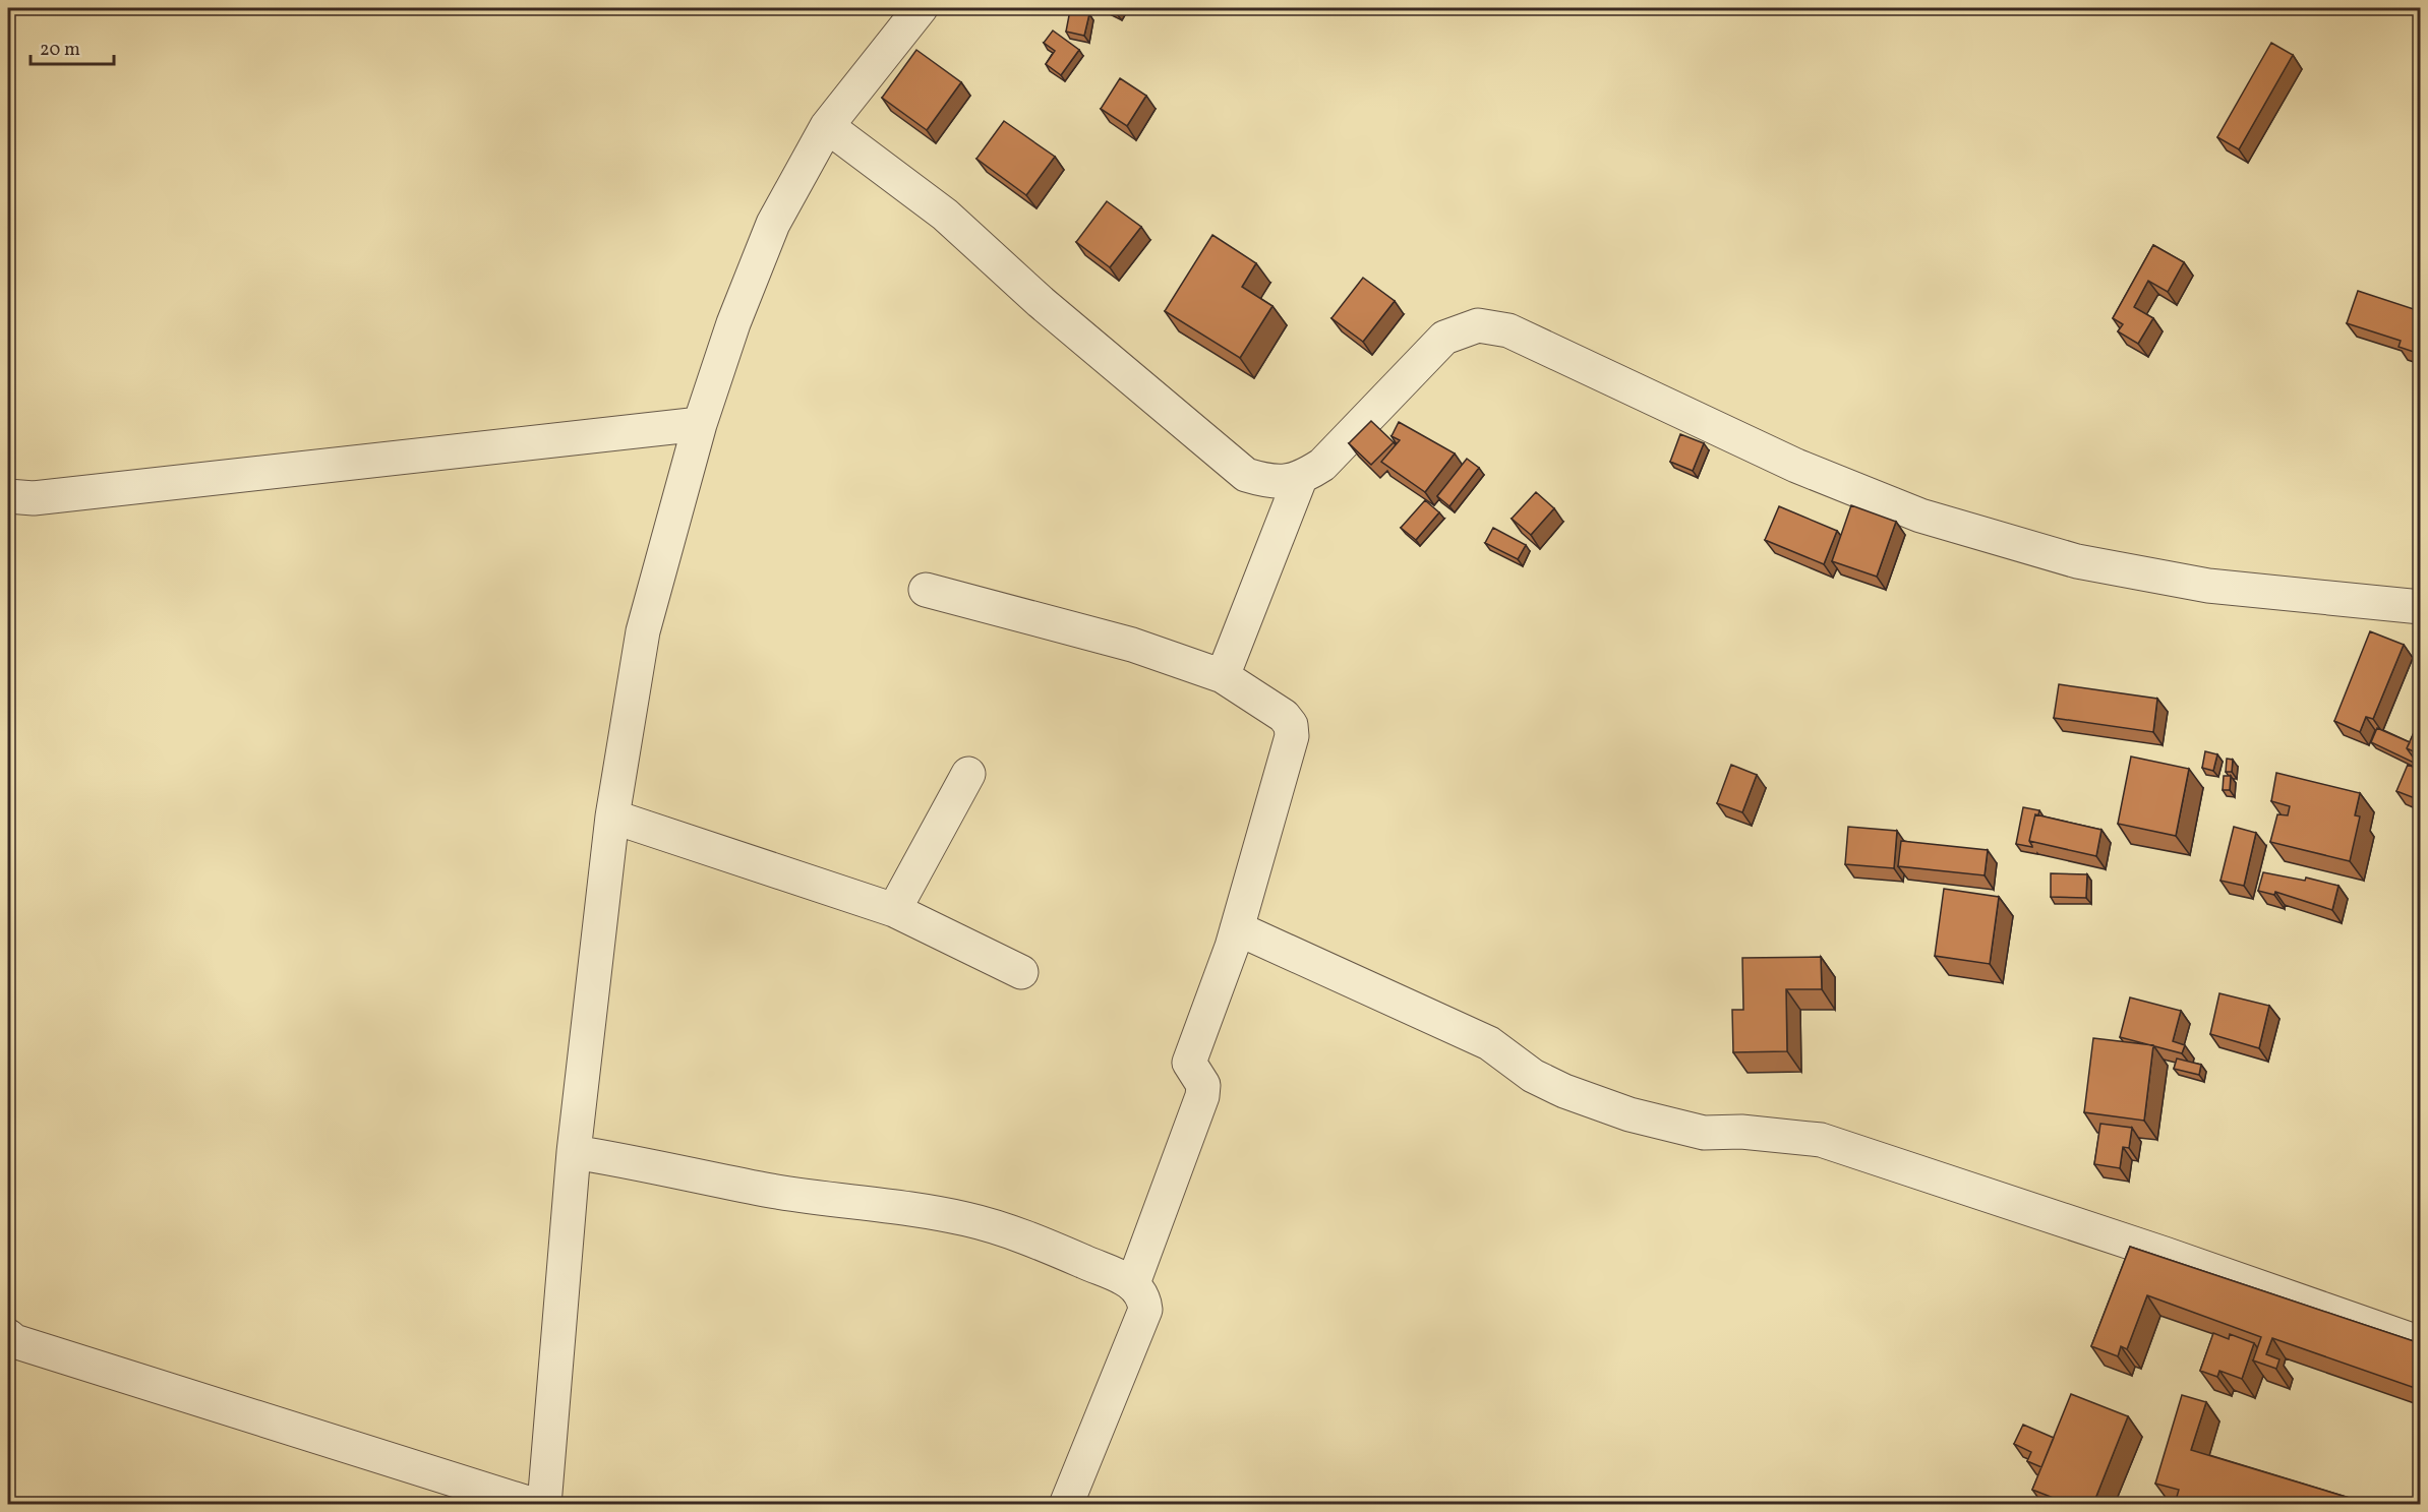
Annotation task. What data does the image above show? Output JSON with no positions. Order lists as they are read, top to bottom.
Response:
{
  "scale_bar": "20 m"
}
